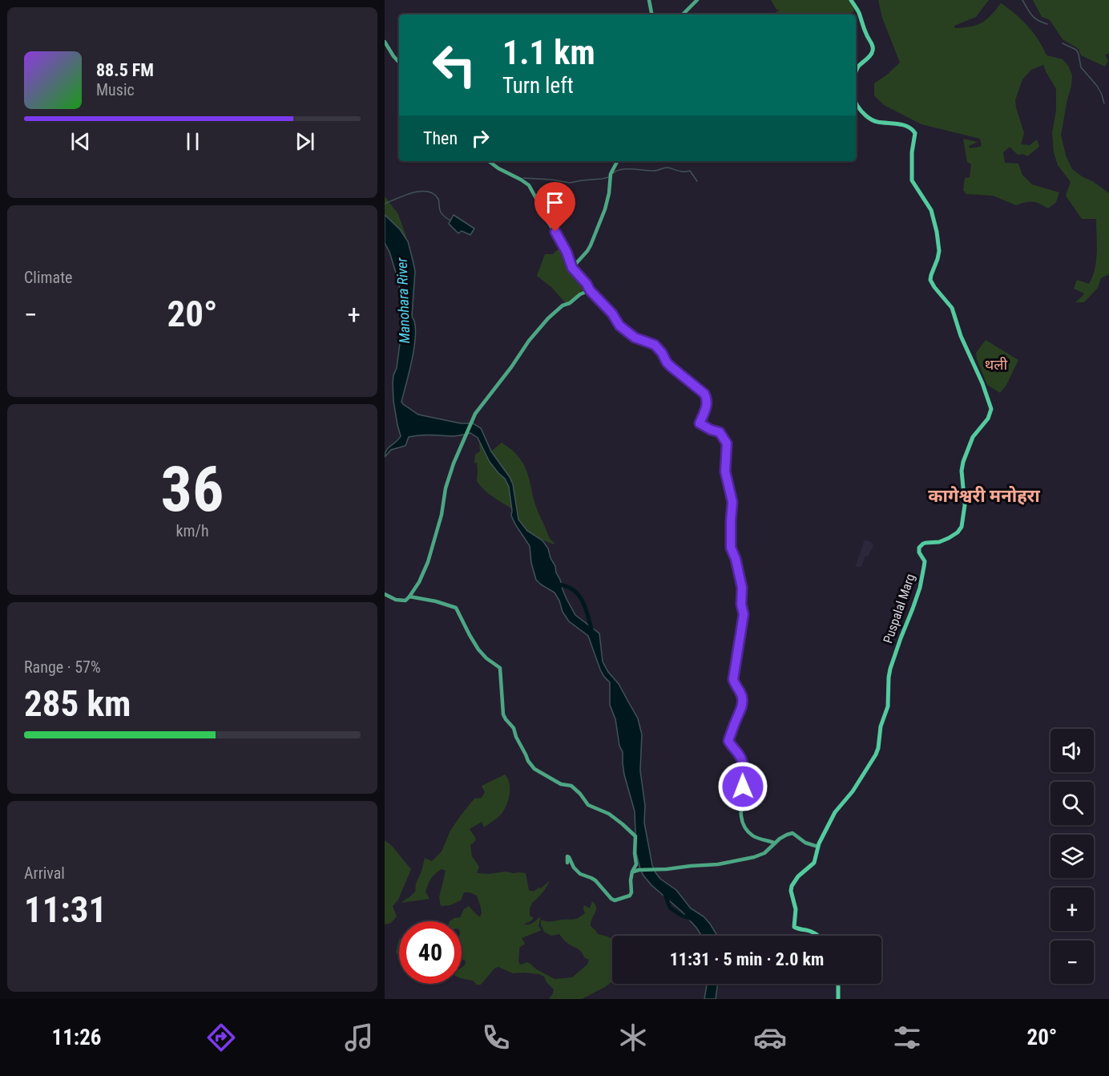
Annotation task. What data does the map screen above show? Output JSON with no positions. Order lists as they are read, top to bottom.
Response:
{
  "streets": {
    "main road": ["Puspalal Marg"]
  },
  "districts": ["थली", "कागेश्वरी मनोहरा"],
  "water": ["Manohara River"],
  "page": {
    "turn": ["1.1 km", "Turn left"],
    "song": ["88.5 FM", "Music"],
    "then": "Then",
    "tile": [
      "Climate",
      ["36", "km/h"],
      ["Range · 57%", "285 km"],
      ["Arrival", "11:31"]
    ],
    "heat": ["−", "20°", "+"],
    "map_buttons": ["+", "−"],
    "limit": "40",
    "trip": "11:31 · 5 min · 2.0 km",
    "tabs": ["11:26", "20°"]
  }
}
